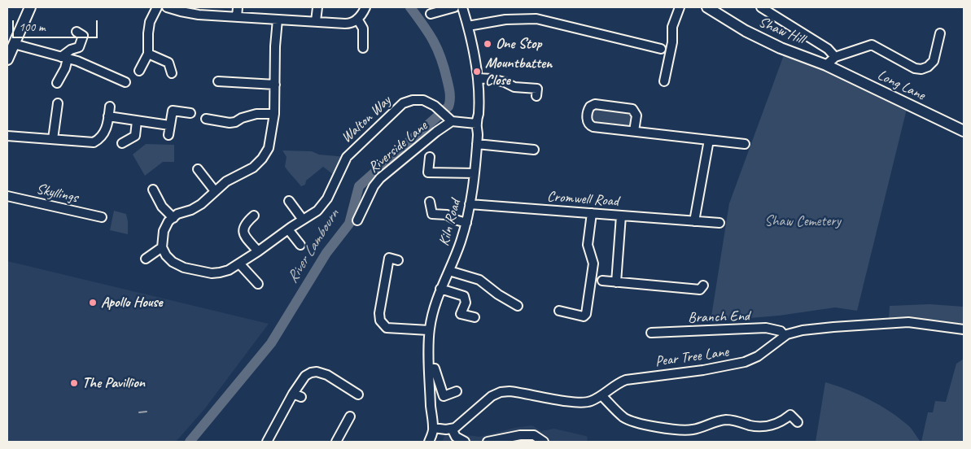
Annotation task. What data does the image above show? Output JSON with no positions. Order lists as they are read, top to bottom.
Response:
{
  "streets": {
    "main road": ["Shaw Hill", "Long Lane"],
    "street": [
      "Walton Way",
      "Riverside Lane",
      "Skyllings",
      "Cromwell Road",
      "Kiln Road",
      "Branch End",
      "Pear Tree Lane"
    ]
  },
  "crossings": [
    ["Shaw Hill", "Long Lane"],
    ["Walton Way", "Riverside Lane"],
    ["Cromwell Road", "Kiln Road"],
    ["Branch End", "Pear Tree Lane"]
  ],
  "water": ["River Lambourn"],
  "parks": ["Shaw Cemetery"],
  "places": [
    "One Stop",
    "Mountbatten Close",
    "Apollo House",
    "The Pavillion"
  ],
  "scale_bar": "100 m"
}
